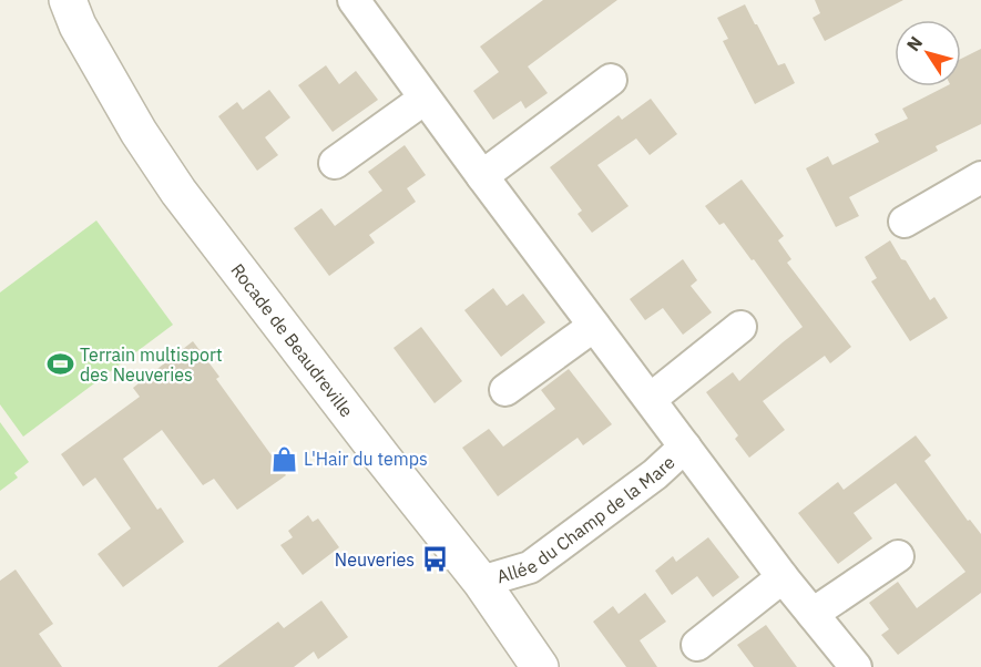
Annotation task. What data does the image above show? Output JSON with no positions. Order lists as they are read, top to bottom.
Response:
{
  "streets": {
    "street": ["Rocade de Beaudreville", "Allée du Champ de la Mare"]
  },
  "crossings": [
    ["Rocade de Beaudreville", "Allée du Champ de la Mare"]
  ],
  "places": {
    "sports": ["Terrain multisport des Neuveries"],
    "shop": ["L'Hair du temps"],
    "bus stop": ["Neuveries"]
  },
  "north": "top left"
}
